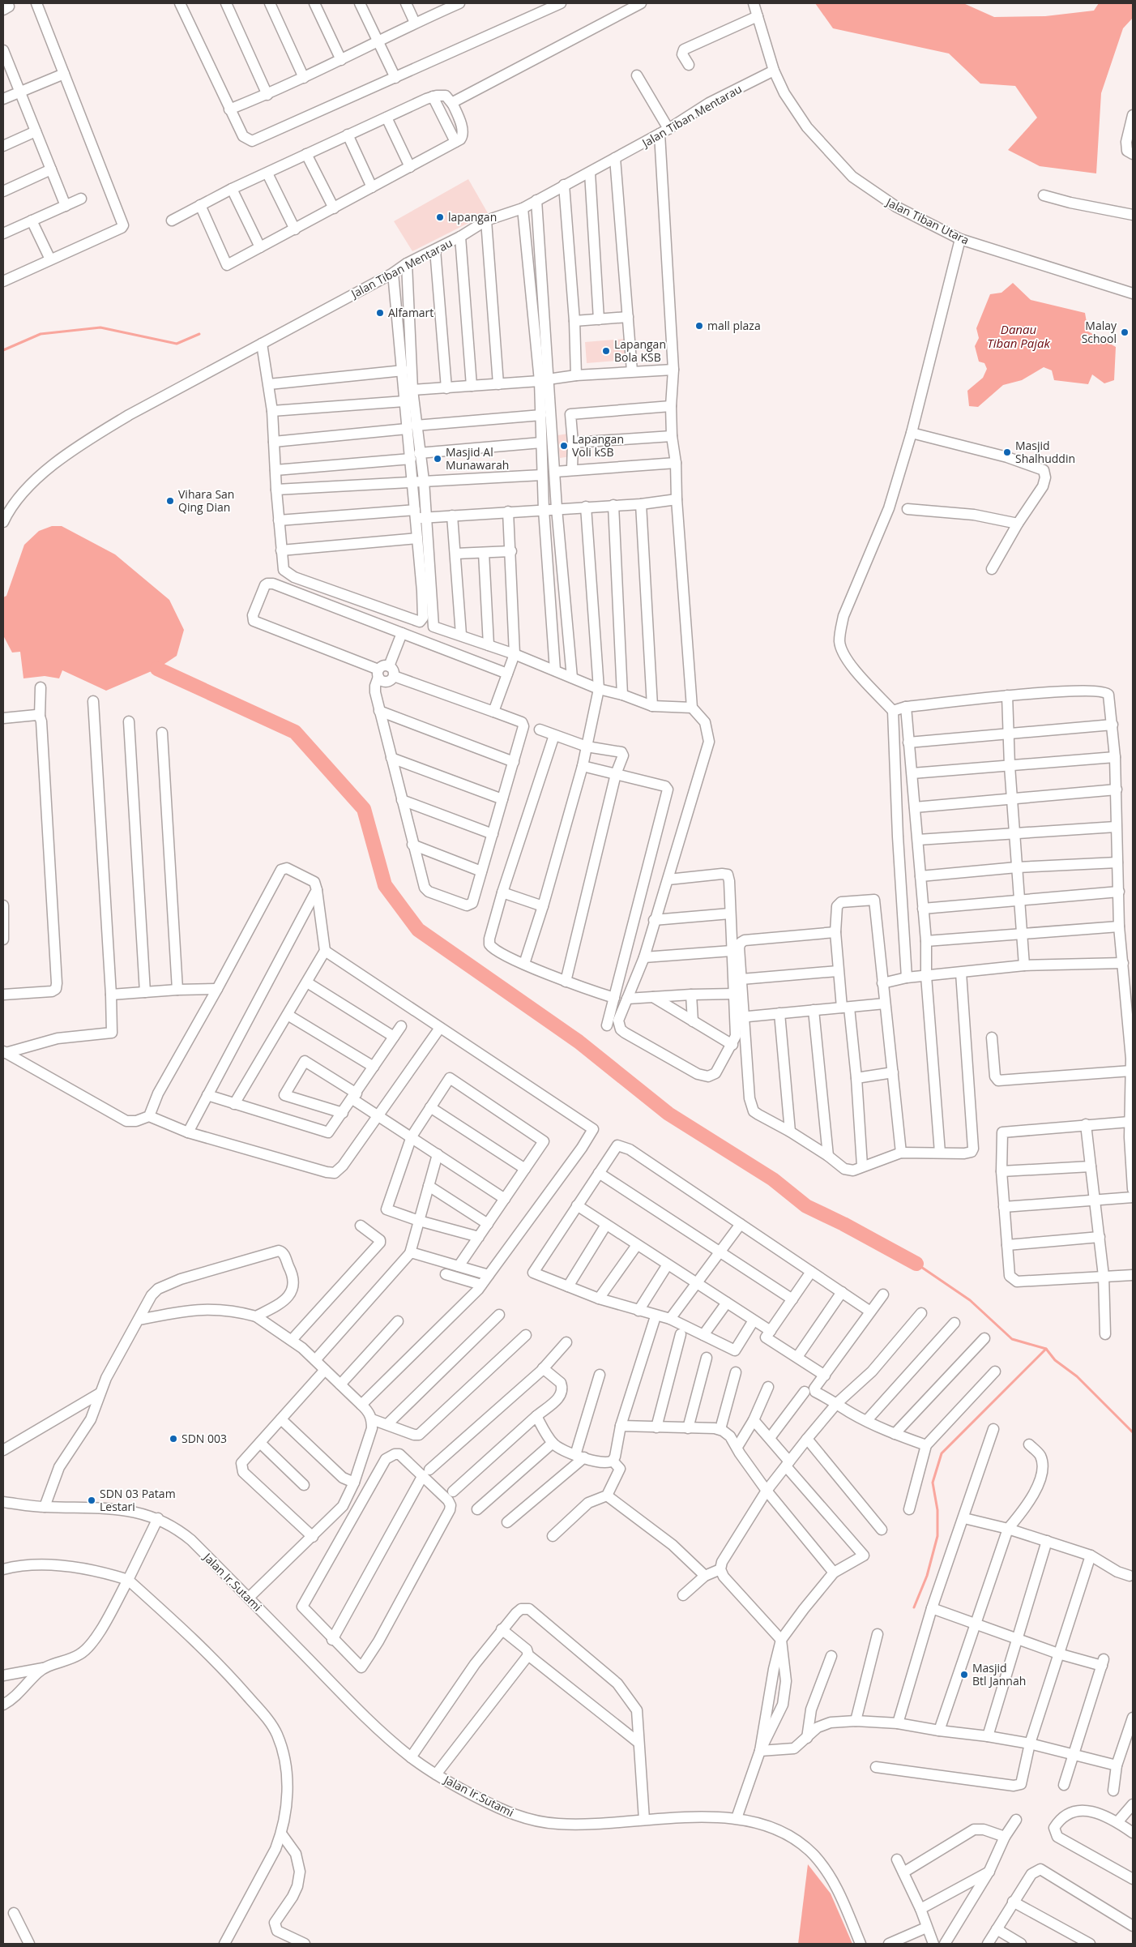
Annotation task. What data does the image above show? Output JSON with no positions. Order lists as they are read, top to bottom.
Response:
{
  "streets": {
    "street": ["Jalan Tiban Mentarau", "Jalan Tiban Utara", "Jalan Ir.Sutami"]
  },
  "crossings": [
    ["Jalan Tiban Mentarau", "Jalan Tiban Utara"]
  ],
  "water": ["Danau Tiban Pajak"],
  "places": [
    "lapangan",
    "Alfamart",
    "mall plaza",
    "Malay School",
    "Lapangan Bola KSB",
    "Lapangan Voli kSB",
    "Masjid Shalhuddin",
    "Masjid Al Munawarah",
    "Vihara San Qing Dian",
    "SDN 003",
    "SDN 03 Patam Lestari",
    "Masjid Btl Jannah"
  ]
}
